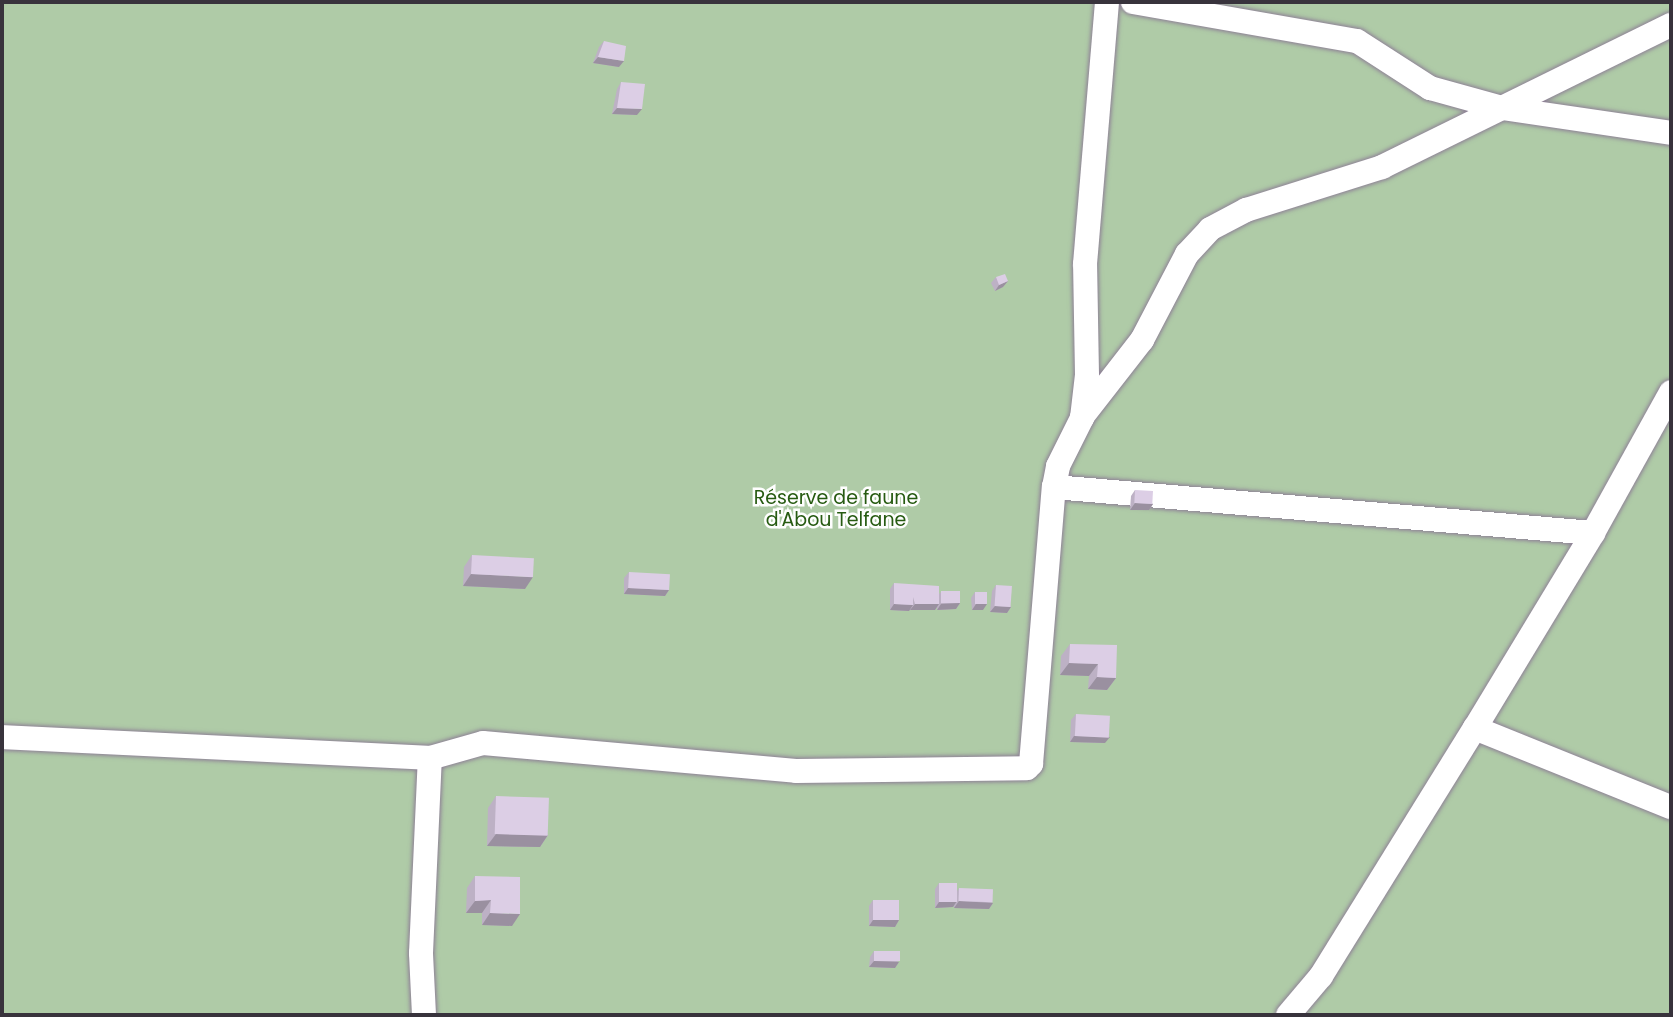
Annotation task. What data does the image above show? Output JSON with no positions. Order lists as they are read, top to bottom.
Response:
{
  "parks": ["Réserve de faune d'Abou Telfane"]
}
